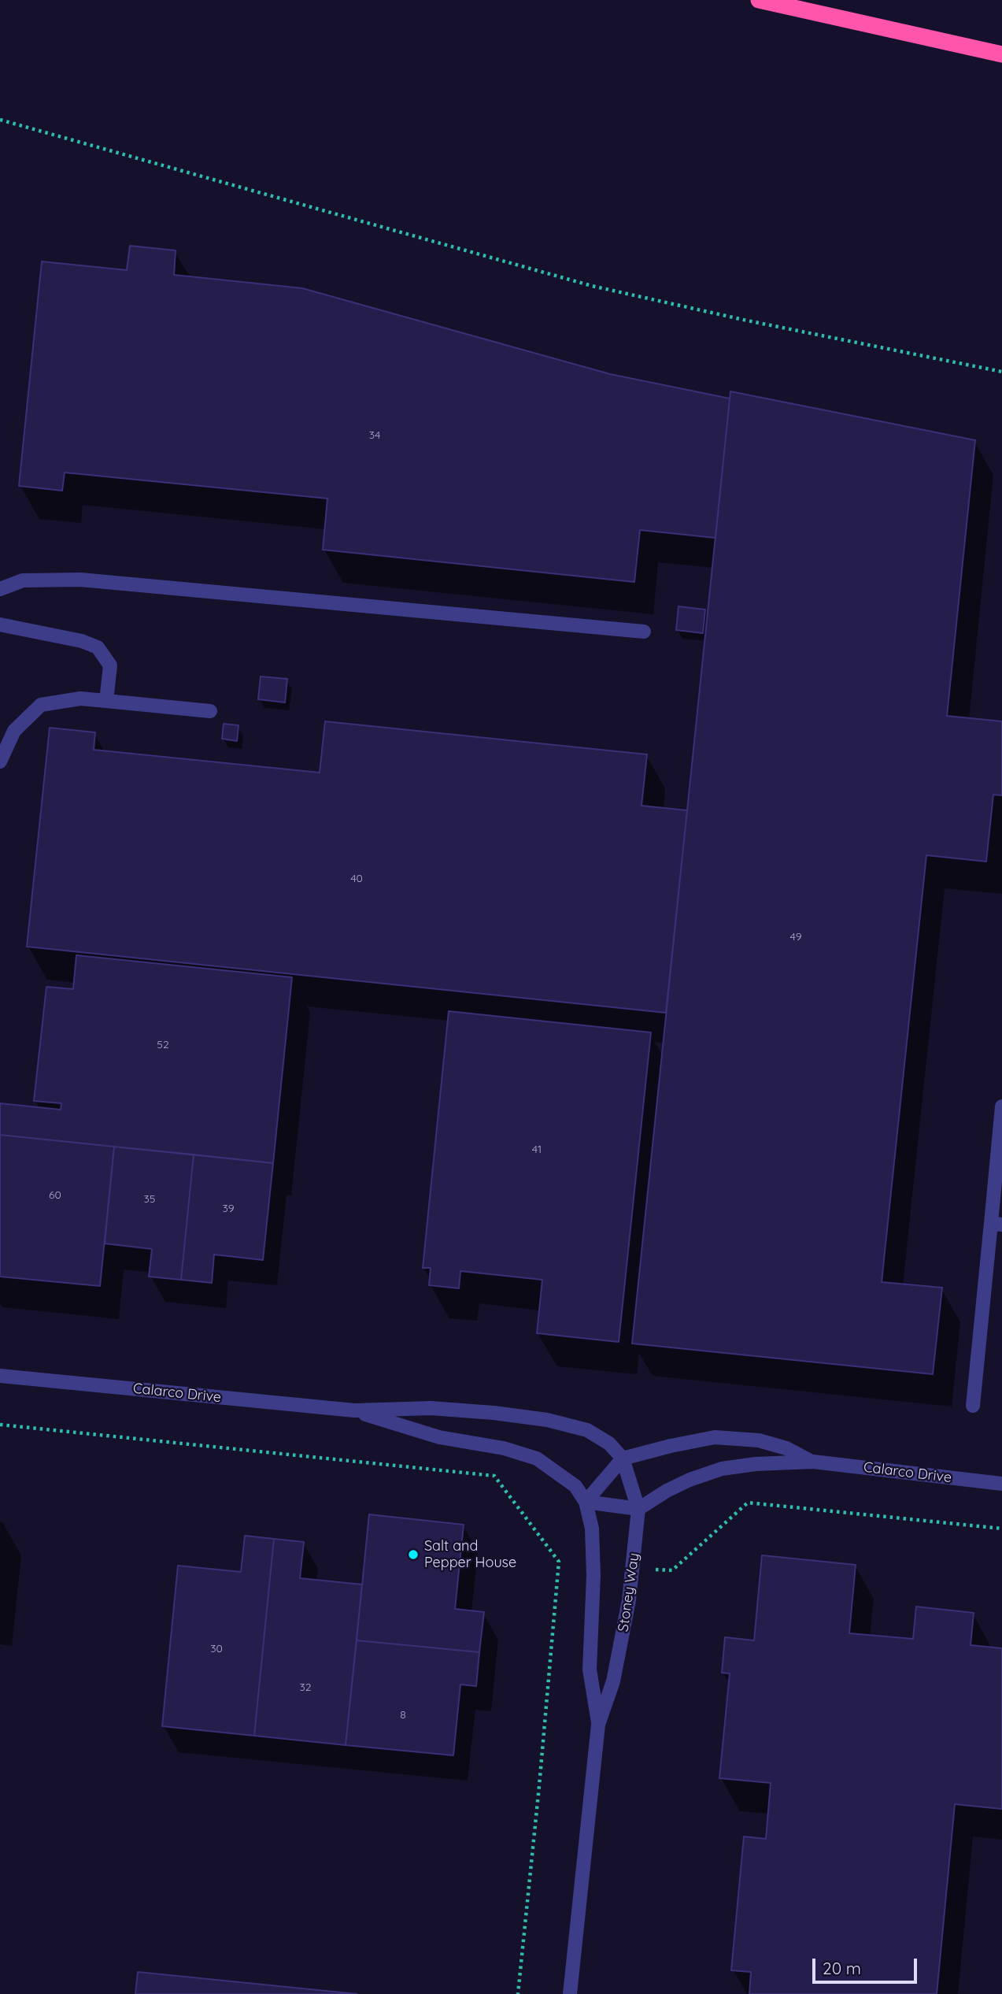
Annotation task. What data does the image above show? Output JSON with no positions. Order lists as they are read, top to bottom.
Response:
{
  "streets": {
    "street": ["Calarco Drive", "Stoney Way"]
  },
  "crossings": [
    ["Calarco Drive", "Stoney Way"]
  ],
  "places": ["Salt and Pepper House"],
  "house_numbers": [
    "34",
    "40",
    "49",
    "52",
    "41",
    "60",
    "35",
    "39",
    "30",
    "32",
    "8"
  ],
  "scale_bar": "20 m"
}
